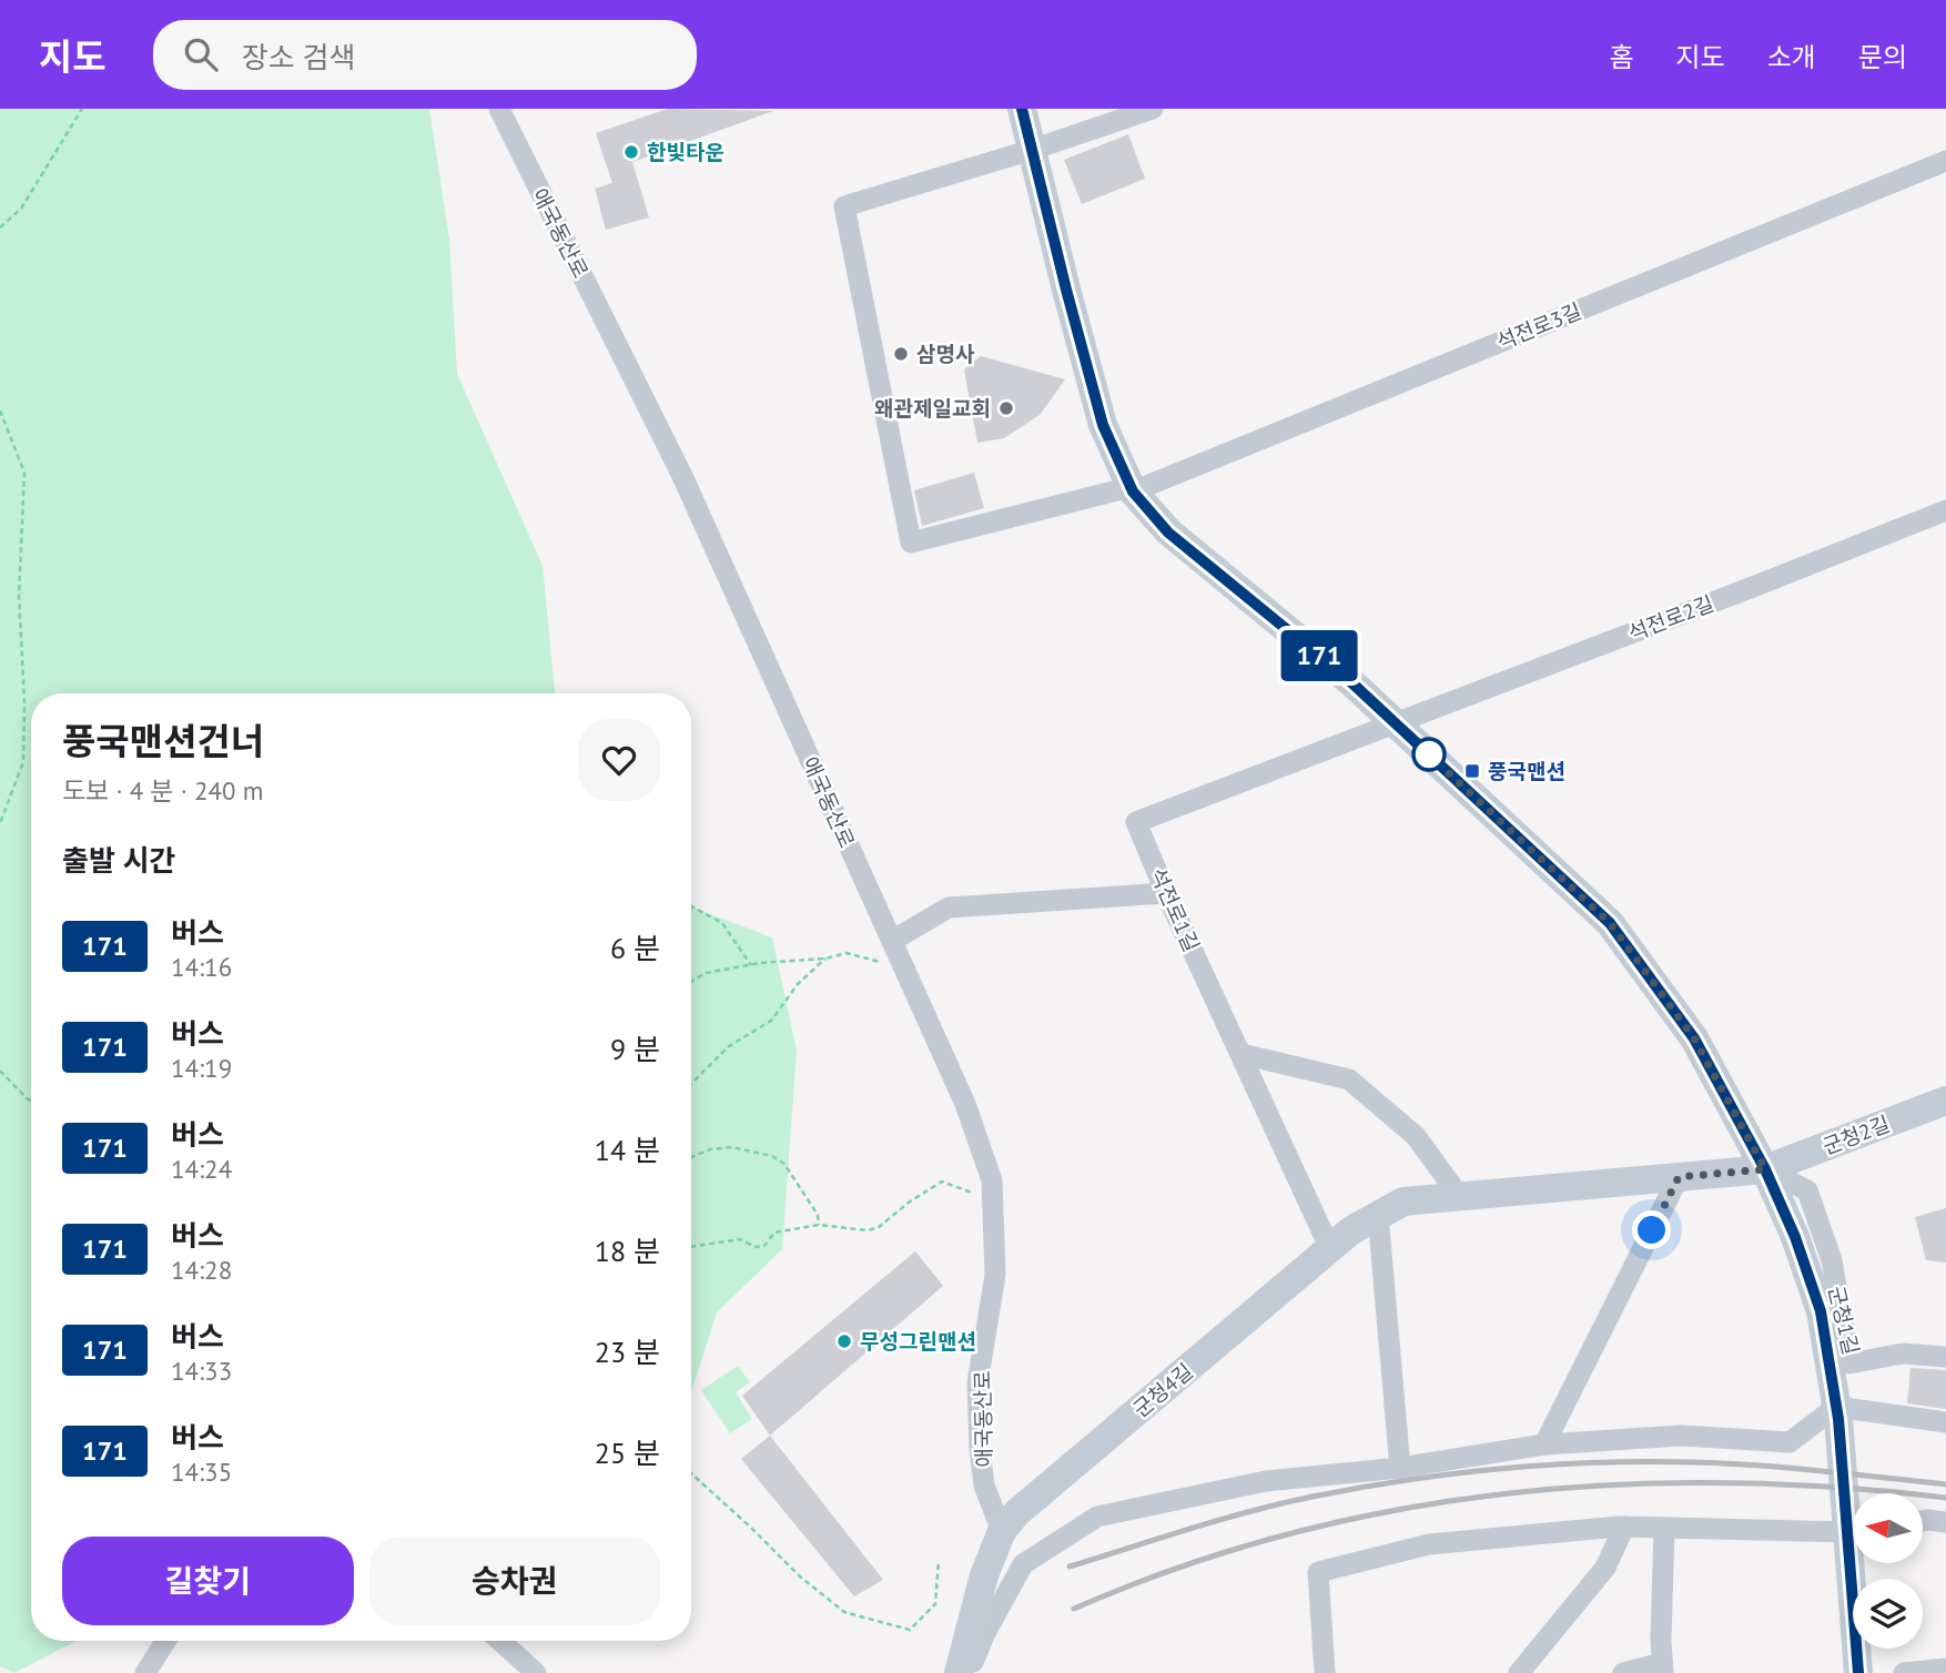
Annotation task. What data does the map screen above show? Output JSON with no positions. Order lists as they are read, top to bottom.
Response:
{
  "streets": {
    "street": [
      "애국동산로",
      "석전로3길",
      "석전로2길",
      "석전로1길",
      "군청2길",
      "군청1길",
      "군청4길"
    ]
  },
  "crossings": [
    ["애국동산로", "군청4길"],
    ["석전로2길", "석전로1길"],
    ["석전로1길", "군청4길"],
    ["군청2길", "군청1길"],
    ["군청2길", "군청4길"],
    ["군청1길", "군청4길"]
  ],
  "places": {
    "other": [
      "한빛타운",
      "삼명사",
      "왜관제일교회",
      "무성그린맨션"
    ],
    "transit": ["풍국맨션"]
  },
  "lines": ["bus line 171"],
  "north": "left",
  "page": {
    "header": "지도",
    "search": "장소 검색",
    "nav": [
      "홈",
      "지도",
      "소개",
      "문의"
    ],
    "on_map": "171",
    "heading": [
      ["풍국맨션건너", "도보 · 4 분 · 240 m"],
      "출발 시간"
    ],
    "list": [
      {
        "mark": "171",
        "name": "버스",
        "note": "14:16",
        "value": "6 분"
      },
      {
        "mark": "171",
        "name": "버스",
        "note": "14:19",
        "value": "9 분"
      },
      {
        "mark": "171",
        "name": "버스",
        "note": "14:24",
        "value": "14 분"
      },
      {
        "mark": "171",
        "name": "버스",
        "note": "14:28",
        "value": "18 분"
      },
      {
        "mark": "171",
        "name": "버스",
        "note": "14:33",
        "value": "23 분"
      },
      {
        "mark": "171",
        "name": "버스",
        "note": "14:35",
        "value": "25 분"
      }
    ],
    "buttons": ["길찾기", "승차권"]
  }
}
